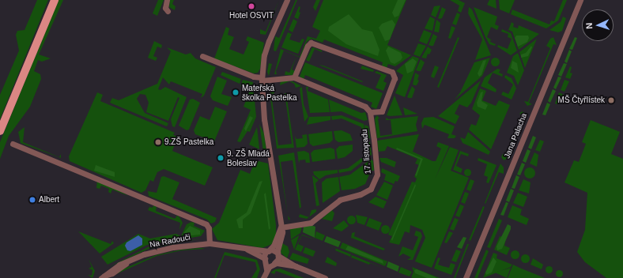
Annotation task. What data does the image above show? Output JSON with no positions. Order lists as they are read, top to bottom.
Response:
{
  "streets": {
    "street": ["Jana Palacha", "17. listopadu", "Na Radouči"]
  },
  "places": [
    "Hotel OSVIT",
    "Mateřská školka Pastelka",
    "MŠ Čtyřlístek",
    "9.ZŠ Pastelka",
    "9. ZŠ Mladá Boleslav",
    "Albert"
  ],
  "north": "left"
}
